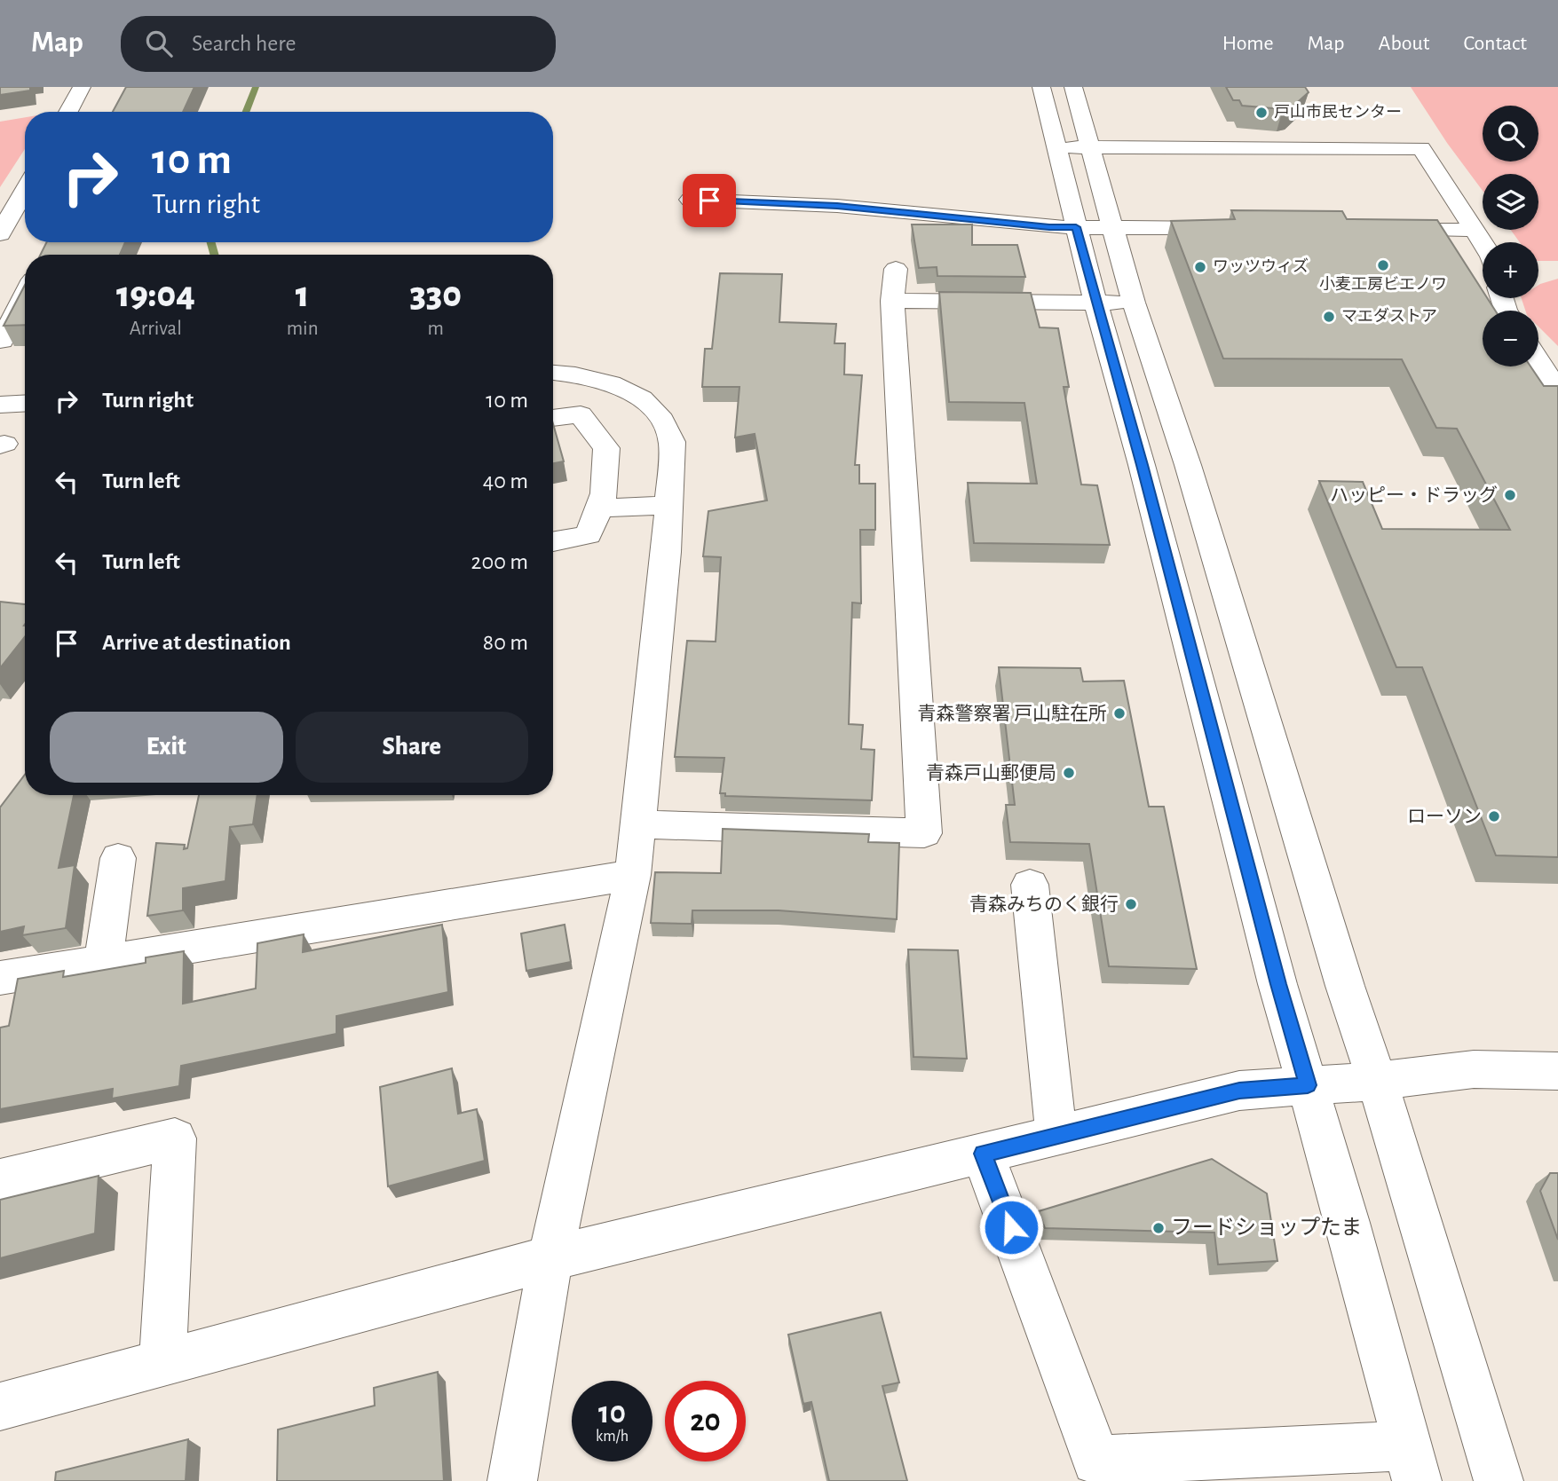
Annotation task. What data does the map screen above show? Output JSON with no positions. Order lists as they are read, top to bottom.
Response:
{
  "places": [
    "戸山市民センター",
    "小麦工房ビエノワ",
    "ワッツウィズ",
    "マエダストア",
    "ハッピー・ドラッグ",
    "青森警察署 戸山駐在所",
    "青森戸山郵便局",
    "ローソン",
    "青森みちのく銀行",
    "フードショップたま"
  ],
  "page": {
    "header": "Map",
    "search": "Search here",
    "nav": [
      "Home",
      "Map",
      "About",
      "Contact"
    ],
    "map_buttons": ["+", "−"],
    "turn": ["10 m", "Turn right"],
    "eta": [
      "19:04",
      "Arrival",
      "1",
      "min",
      "330",
      "m"
    ],
    "list": [
      {
        "name": "Turn right",
        "value": "10 m"
      },
      {
        "name": "Turn left",
        "value": "40 m"
      },
      {
        "name": "Turn left",
        "value": "200 m"
      },
      {
        "name": "Arrive at destination",
        "value": "80 m"
      }
    ],
    "buttons": ["Exit", "Share"],
    "speed": "10 km/h",
    "limit": "20"
  }
}
